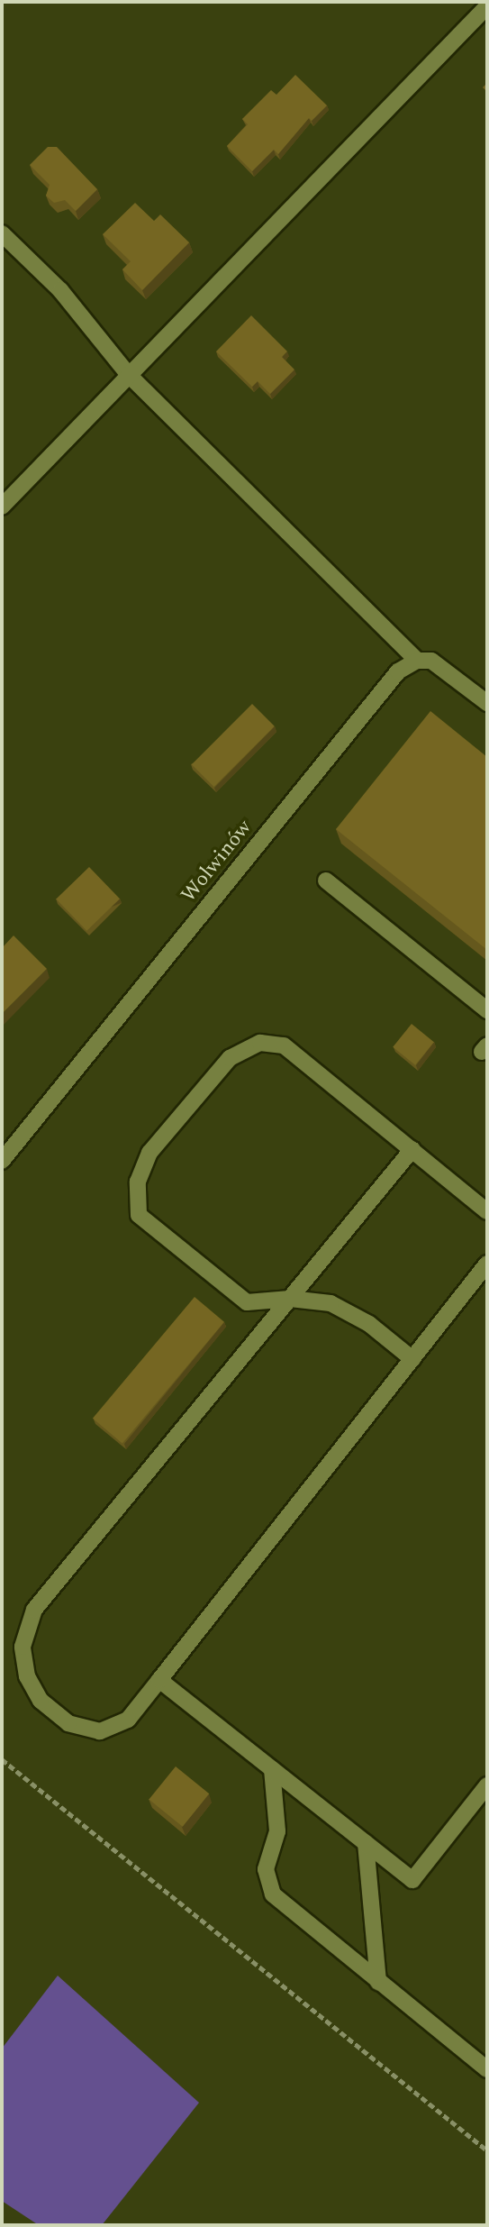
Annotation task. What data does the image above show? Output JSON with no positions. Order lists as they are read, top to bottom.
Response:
{
  "streets": {
    "street": ["Wolwinów"]
  }
}
